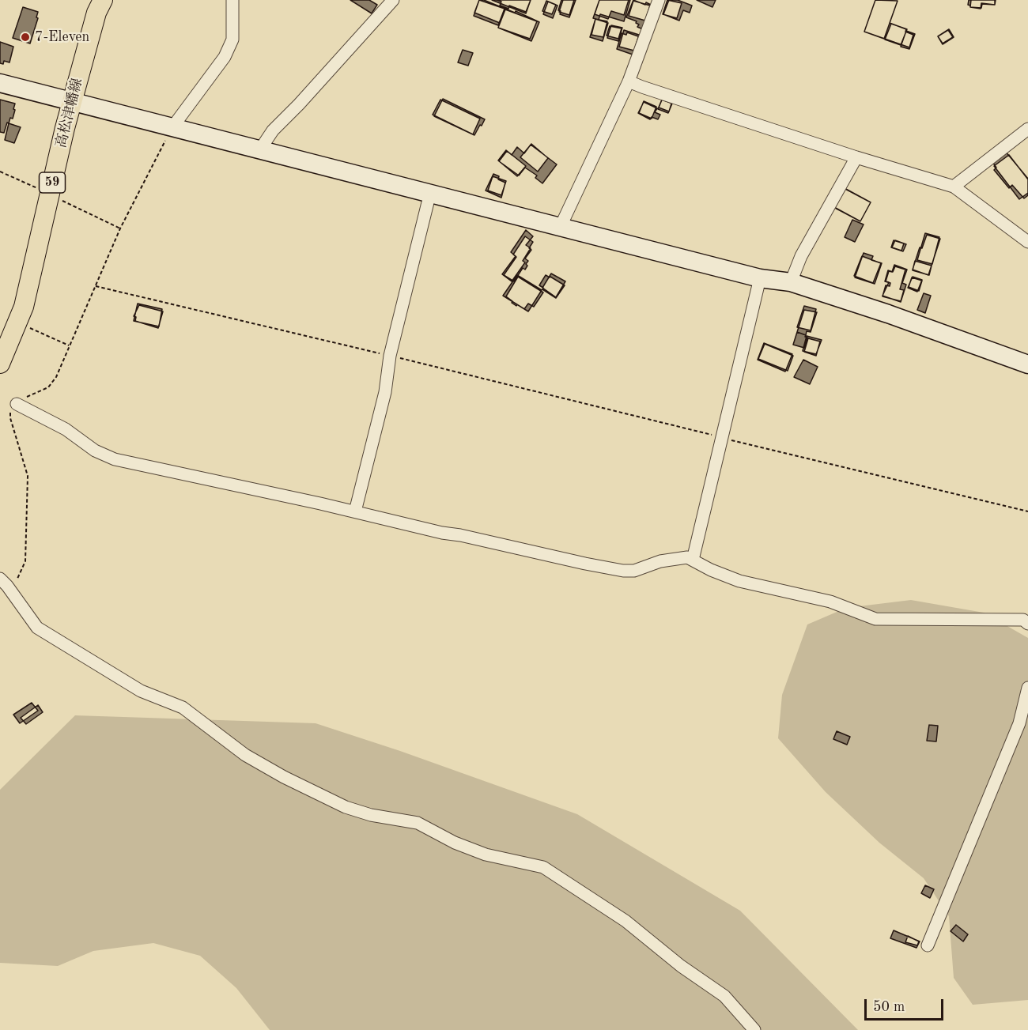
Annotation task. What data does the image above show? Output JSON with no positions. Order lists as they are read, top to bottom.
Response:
{
  "streets": {
    "main road": ["高松津幡線", "59"]
  },
  "places": ["7-Eleven"],
  "scale_bar": "50 m"
}
